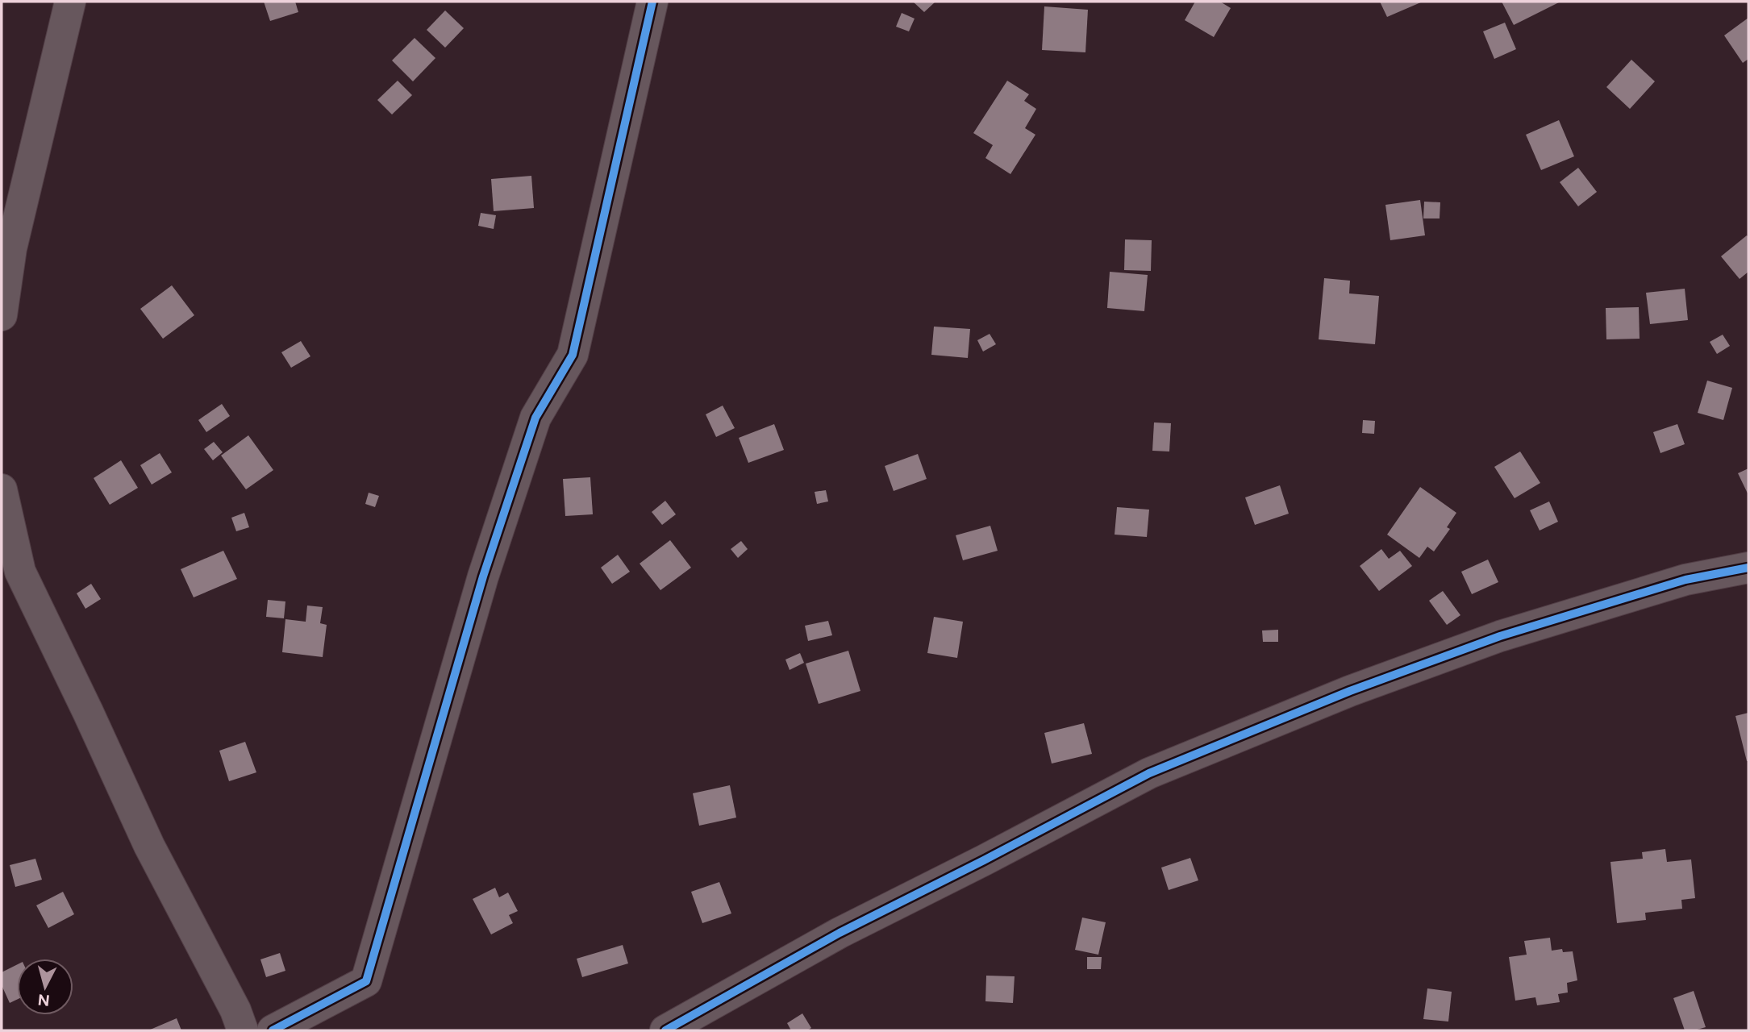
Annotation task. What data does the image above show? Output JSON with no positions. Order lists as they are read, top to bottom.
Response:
{
  "north": "bottom"
}
